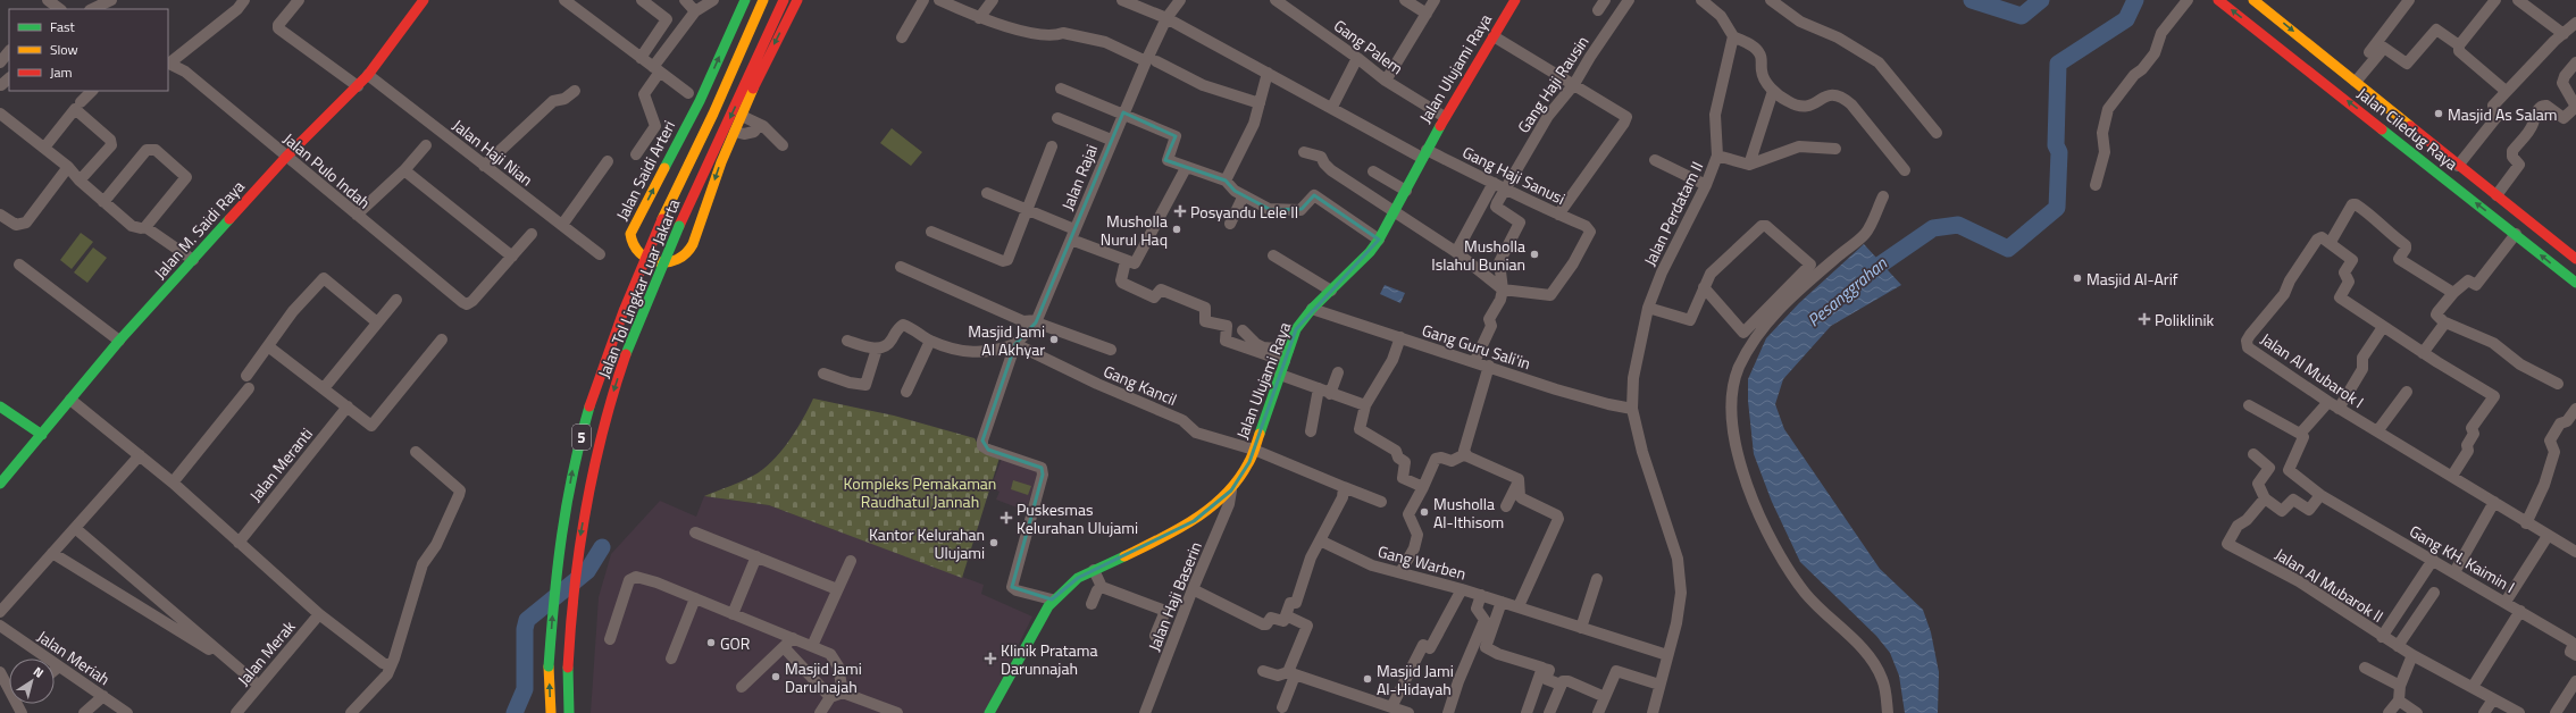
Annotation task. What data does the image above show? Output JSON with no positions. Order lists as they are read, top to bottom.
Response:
{
  "streets": {
    "main road": [
      "Jalan Ulujami Raya",
      "Jalan Ciledug Raya",
      "Jalan Saidi Arteri",
      "Jalan M. Saidi Raya",
      "Jalan Tol Lingkar Luar Jakarta",
      "5"
    ],
    "street": [
      "Gang Palem",
      "Gang Haji Rausin",
      "Jalan Haji Nian",
      "Jalan Pulo Indah",
      "Gang Haji Sanusi",
      "Jalan Rajai",
      "Jalan Perdatam II",
      "Gang Guru Sali'in",
      "Jalan Al Mubarok I",
      "Gang Kancil",
      "Jalan Meranti",
      "Gang KH. Kaimin I",
      "Gang Warben",
      "Jalan Al Mubarok II",
      "Jalan Haji Baserin",
      "Jalan Merak",
      "Jalan Meriah"
    ]
  },
  "crossings": [
    ["Gang Palem", "Jalan Ulujami Raya"],
    ["Jalan Ulujami Raya", "Gang Haji Sanusi"],
    ["Jalan Ulujami Raya", "Gang Guru Sali'in"],
    ["Jalan Ulujami Raya", "Gang Kancil"],
    ["Jalan Ulujami Raya", "Jalan Haji Baserin"],
    ["Gang Haji Rausin", "Gang Haji Sanusi"],
    ["Jalan Haji Nian", "Jalan M. Saidi Raya"],
    ["Jalan Pulo Indah", "Jalan M. Saidi Raya"],
    ["Jalan Rajai", "Gang Kancil"],
    ["Jalan Perdatam II", "Gang Guru Sali'in"],
    ["Jalan Perdatam II", "Gang Warben"]
  ],
  "water": ["Pesanggrahan"],
  "parks": ["Kompleks Pemakaman Raudhatul Jannah"],
  "places": {
    "other": [
      "Masjid As Salam",
      "Musholla Nurul Haq",
      "Musholla Islahul Bunian",
      "Masjid Al-Arif",
      "Masjid Jami Al Akhyar",
      "Musholla Al-Ithisom",
      "Kantor Kelurahan Ulujami",
      "GOR",
      "Masjid Jami Darulnajah",
      "Masjid Jami Al-Hidayah"
    ],
    "health": [
      "Posyandu Lele II",
      "Poliklinik",
      "Puskesmas Kelurahan Ulujami",
      "Klinik Pratama Darunnajah"
    ]
  },
  "legend": ["Fast", "Slow", "Jam"],
  "north": "top right"
}
